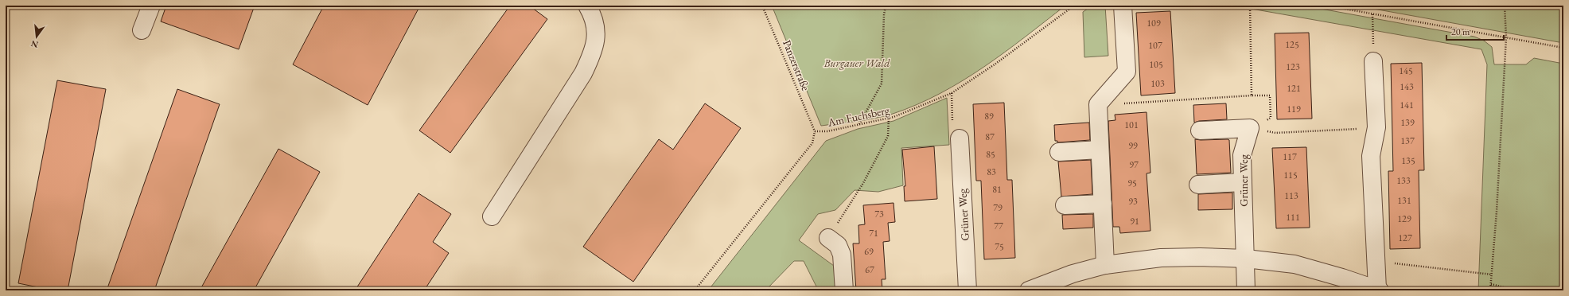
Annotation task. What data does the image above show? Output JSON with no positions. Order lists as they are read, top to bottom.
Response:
{
  "streets": {
    "street": ["Grüner Weg"],
    "path": ["Panzerstraße", "Am Fuchsberg"]
  },
  "crossings": [
    ["Panzerstraße", "Am Fuchsberg"]
  ],
  "parks": ["Burgauer Wald"],
  "house_numbers": [
    "109",
    "125",
    "107",
    "105",
    "123",
    "145",
    "103",
    "143",
    "121",
    "141",
    "119",
    "89",
    "139",
    "101",
    "87",
    "137",
    "99",
    "85",
    "117",
    "135",
    "97",
    "83",
    "115",
    "133",
    "95",
    "81",
    "113",
    "131",
    "93",
    "79",
    "73",
    "111",
    "129",
    "91",
    "77",
    "71",
    "127",
    "75",
    "69",
    "67"
  ],
  "scale_bar": "20 m",
  "north": "bottom"
}
